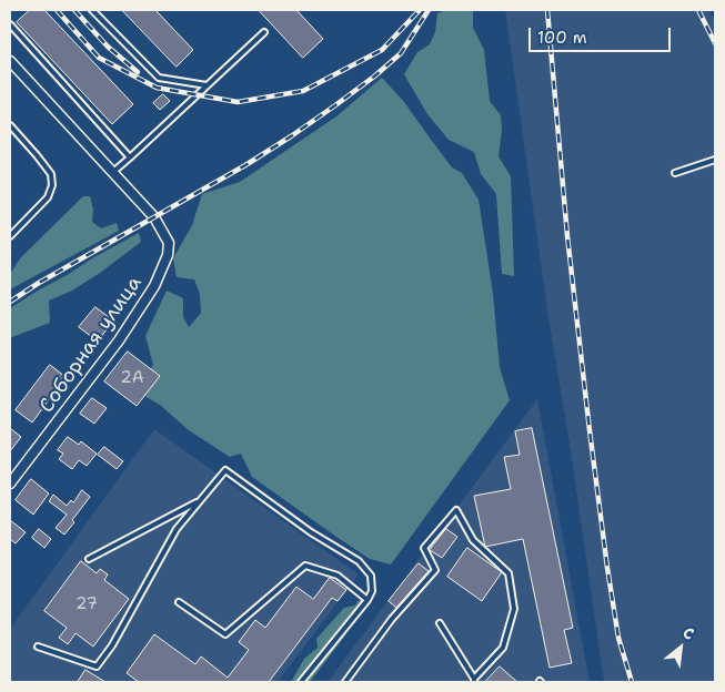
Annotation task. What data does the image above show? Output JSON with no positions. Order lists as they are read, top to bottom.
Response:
{
  "streets": {
    "street": ["Соборная улица"]
  },
  "house_numbers": ["2А", "27"],
  "scale_bar": "100 m",
  "north": "top right"
}
